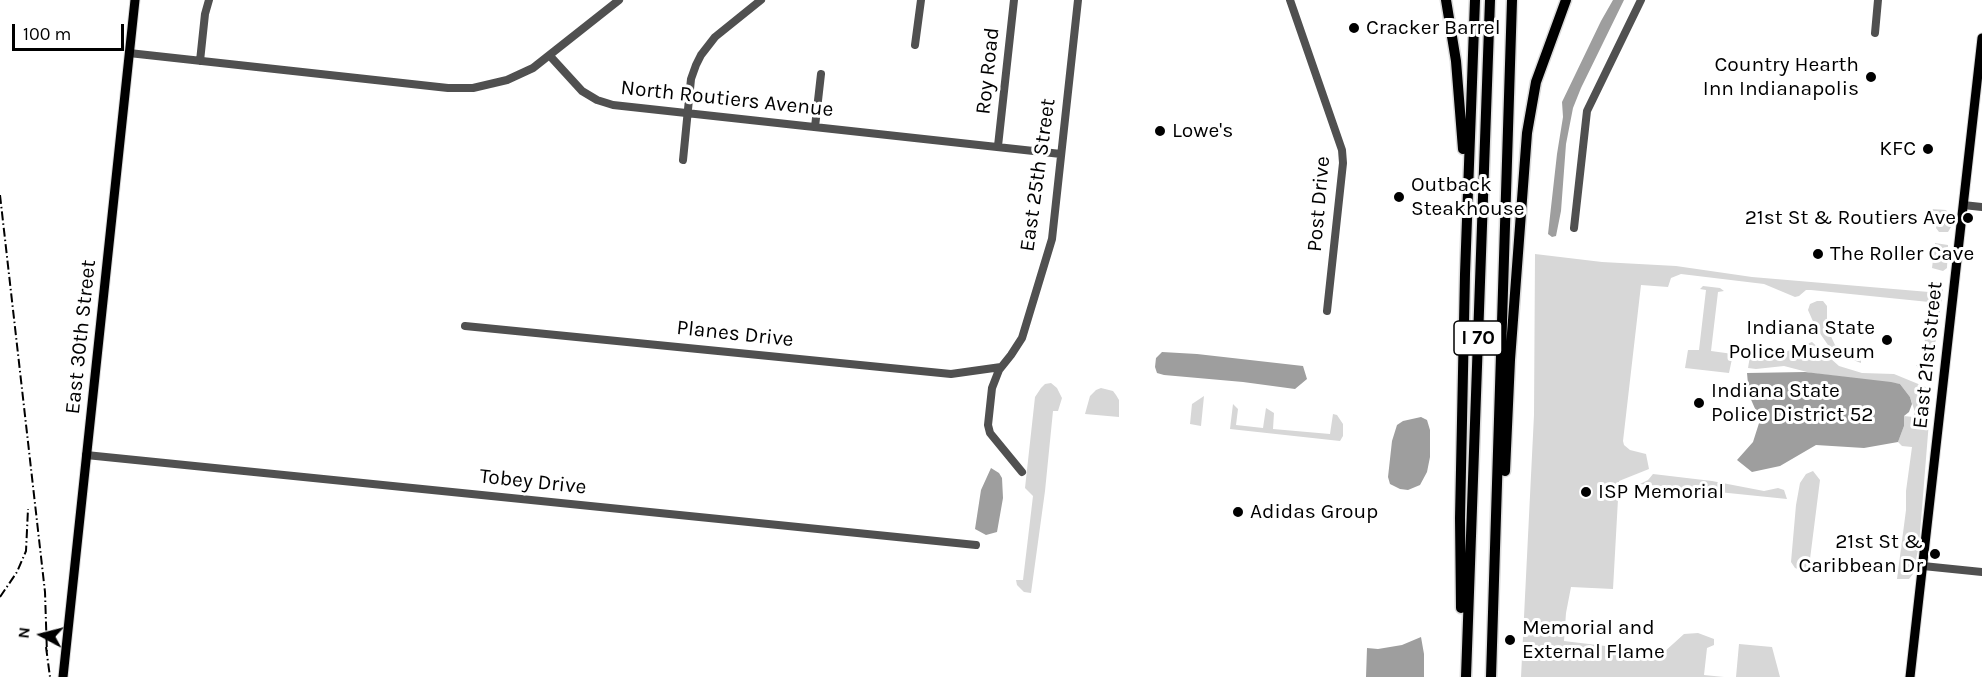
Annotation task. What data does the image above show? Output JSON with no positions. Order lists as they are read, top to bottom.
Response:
{
  "streets": {
    "highway": ["I 70"],
    "main road": ["East 30th Street", "East 21st Street"],
    "street": [
      "Roy Road",
      "North Routiers Avenue",
      "East 25th Street",
      "Post Drive",
      "Planes Drive",
      "Tobey Drive"
    ]
  },
  "crossings": [
    ["Roy Road", "North Routiers Avenue"],
    ["North Routiers Avenue", "East 25th Street"],
    ["East 25th Street", "Planes Drive"],
    ["East 30th Street", "Tobey Drive"]
  ],
  "places": [
    "Cracker Barrel",
    "Country Hearth Inn Indianapolis",
    "Lowe's",
    "KFC",
    "Outback Steakhouse",
    "21st St & Routiers Ave",
    "The Roller Cave",
    "Indiana State Police Museum",
    "Indiana State Police District 52",
    "ISP Memorial",
    "Adidas Group",
    "21st St & Caribbean Dr",
    "Memorial and External Flame"
  ],
  "scale_bar": "100 m",
  "north": "left"
}
